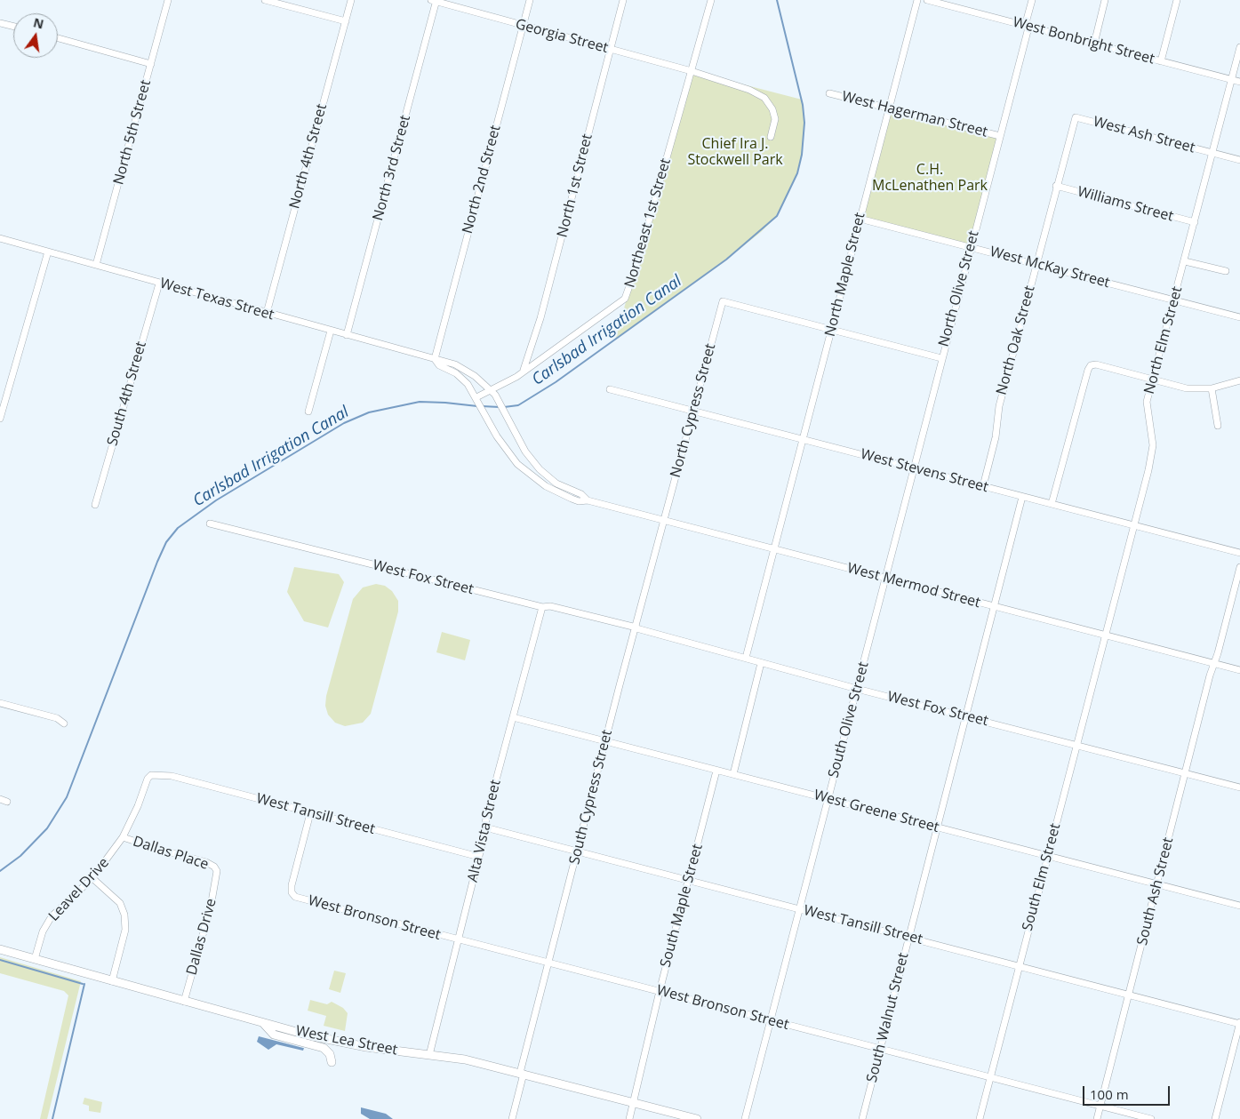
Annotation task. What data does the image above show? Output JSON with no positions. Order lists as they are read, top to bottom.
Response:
{
  "streets": {
    "main road": ["West Lea Street"],
    "street": [
      "Georgia Street",
      "West Bonbright Street",
      "West Hagerman Street",
      "North 5th Street",
      "West Ash Street",
      "North 4th Street",
      "North 3rd Street",
      "North 2nd Street",
      "North 1st Street",
      "Williams Street",
      "Northeast 1st Street",
      "West McKay Street",
      "North Maple Street",
      "North Olive Street",
      "West Texas Street",
      "North Oak Street",
      "North Elm Street",
      "South 4th Street",
      "North Cypress Street",
      "West Stevens Street",
      "West Fox Street",
      "West Mermod Street",
      "South Olive Street",
      "South Cypress Street",
      "West Greene Street",
      "West Tansill Street",
      "Alta Vista Street",
      "Dallas Place",
      "South Elm Street",
      "Leavel Drive",
      "South Ash Street",
      "South Maple Street",
      "West Bronson Street",
      "Dallas Drive",
      "South Walnut Street"
    ]
  },
  "crossings": [
    ["Georgia Street", "North 3rd Street"],
    ["Georgia Street", "North 2nd Street"],
    ["Georgia Street", "North 1st Street"],
    ["Georgia Street", "Northeast 1st Street"],
    ["West Bonbright Street", "North Olive Street"],
    ["West Bonbright Street", "North Elm Street"],
    ["West Hagerman Street", "North Maple Street"],
    ["West Hagerman Street", "North Olive Street"],
    ["North 5th Street", "West Texas Street"],
    ["West Ash Street", "North Oak Street"],
    ["West Ash Street", "North Elm Street"],
    ["North 4th Street", "West Texas Street"],
    ["North 3rd Street", "West Texas Street"],
    ["North 2nd Street", "West Texas Street"],
    ["North 1st Street", "Northeast 1st Street"],
    ["Williams Street", "North Oak Street"],
    ["Williams Street", "North Elm Street"],
    ["Northeast 1st Street", "West Texas Street"],
    ["West McKay Street", "North Maple Street"],
    ["West McKay Street", "North Olive Street"],
    ["West McKay Street", "North Oak Street"],
    ["West McKay Street", "North Elm Street"],
    ["North Maple Street", "North Cypress Street"],
    ["North Maple Street", "West Stevens Street"],
    ["North Maple Street", "West Mermod Street"],
    ["North Olive Street", "West Stevens Street"],
    ["North Olive Street", "West Mermod Street"],
    ["North Olive Street", "South Olive Street"],
    ["West Texas Street", "South 4th Street"],
    ["West Texas Street", "West Mermod Street"],
    ["North Oak Street", "West Stevens Street"],
    ["North Elm Street", "West Stevens Street"],
    ["North Elm Street", "West Mermod Street"],
    ["North Elm Street", "South Elm Street"],
    ["North Cypress Street", "West Stevens Street"],
    ["North Cypress Street", "West Mermod Street"],
    ["North Cypress Street", "South Cypress Street"],
    ["West Stevens Street", "South Walnut Street"],
    ["West Fox Street", "South Olive Street"],
    ["West Fox Street", "South Cypress Street"],
    ["West Fox Street", "Alta Vista Street"],
    ["West Fox Street", "South Elm Street"],
    ["West Fox Street", "South Ash Street"],
    ["West Fox Street", "South Walnut Street"],
    ["West Mermod Street", "South Olive Street"],
    ["West Mermod Street", "South Cypress Street"],
    ["West Mermod Street", "South Elm Street"],
    ["West Mermod Street", "South Ash Street"],
    ["West Mermod Street", "South Walnut Street"],
    ["South Olive Street", "West Greene Street"],
    ["South Olive Street", "West Tansill Street"],
    ["South Olive Street", "West Bronson Street"],
    ["South Cypress Street", "West Greene Street"],
    ["South Cypress Street", "West Tansill Street"],
    ["South Cypress Street", "West Bronson Street"],
    ["South Cypress Street", "West Lea Street"],
    ["West Greene Street", "Alta Vista Street"],
    ["West Greene Street", "South Elm Street"],
    ["West Greene Street", "South Ash Street"],
    ["West Greene Street", "South Maple Street"],
    ["West Greene Street", "South Walnut Street"],
    ["West Tansill Street", "Alta Vista Street"],
    ["West Tansill Street", "South Elm Street"],
    ["West Tansill Street", "Leavel Drive"],
    ["West Tansill Street", "South Ash Street"],
    ["West Tansill Street", "South Maple Street"],
    ["West Tansill Street", "West Bronson Street"],
    ["West Tansill Street", "South Walnut Street"],
    ["Alta Vista Street", "West Bronson Street"],
    ["Alta Vista Street", "West Lea Street"],
    ["Dallas Place", "Leavel Drive"],
    ["Dallas Place", "Dallas Drive"],
    ["South Elm Street", "West Bronson Street"],
    ["Leavel Drive", "West Lea Street"],
    ["South Ash Street", "West Bronson Street"],
    ["South Maple Street", "West Bronson Street"],
    ["South Maple Street", "West Lea Street"],
    ["West Bronson Street", "South Walnut Street"],
    ["Dallas Drive", "West Lea Street"]
  ],
  "water": ["Carlsbad Irrigation Canal"],
  "parks": ["Chief Ira J. Stockwell Park", "C.H. McLenathen Park"],
  "scale_bar": "100 m",
  "north": "top"
}
